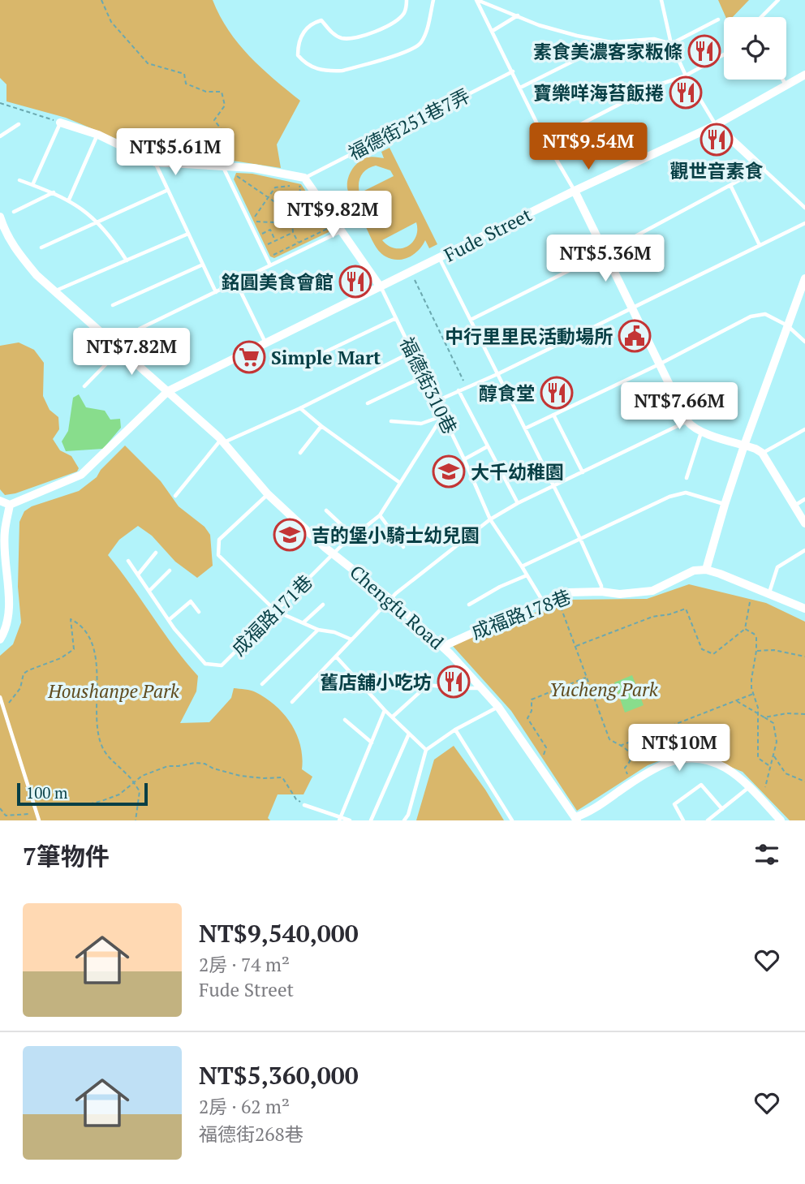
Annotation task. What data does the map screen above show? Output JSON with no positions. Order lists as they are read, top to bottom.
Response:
{
  "streets": {
    "street": ["Fude Street", "Chengfu Road", "成福路178巷"],
    "lane": ["福德街251巷7弄", "福德街310巷", "成福路171巷"]
  },
  "crossings": [
    ["Fude Street", "福德街310巷"],
    ["Fude Street", "Chengfu Road"],
    ["福德街310巷", "成福路178巷"],
    ["福德街310巷", "成福路171巷"],
    ["Chengfu Road", "成福路178巷"],
    ["Chengfu Road", "成福路171巷"]
  ],
  "parks": ["Yucheng Park", "Houshanpe Park"],
  "places": {
    "restaurant": [
      "素食美濃客家粄條",
      "寶樂咩海苔飯捲",
      "觀世音素食",
      "銘圓美食會館",
      "醇食堂",
      "舊店舖小吃坊"
    ],
    "public building": ["中行里里民活動場所"],
    "supermarket": ["Simple Mart"],
    "school or university": ["大千幼稚園", "吉的堡小騎士幼兒園"]
  },
  "scale_bar": "100 m",
  "page": {
    "price": [
      "NT$9.54M",
      "NT$5.61M",
      "NT$9.82M",
      "NT$5.36M",
      "NT$7.82M",
      "NT$7.66M",
      "NT$10M"
    ],
    "scale": "100 m",
    "heading": "7筆物件",
    "list": [
      {
        "name": "NT$9,540,000",
        "note": "2房 · 74 m² · Fude Street"
      },
      {
        "name": "NT$5,360,000",
        "note": "2房 · 62 m² · 福德街268巷"
      }
    ]
  }
}
